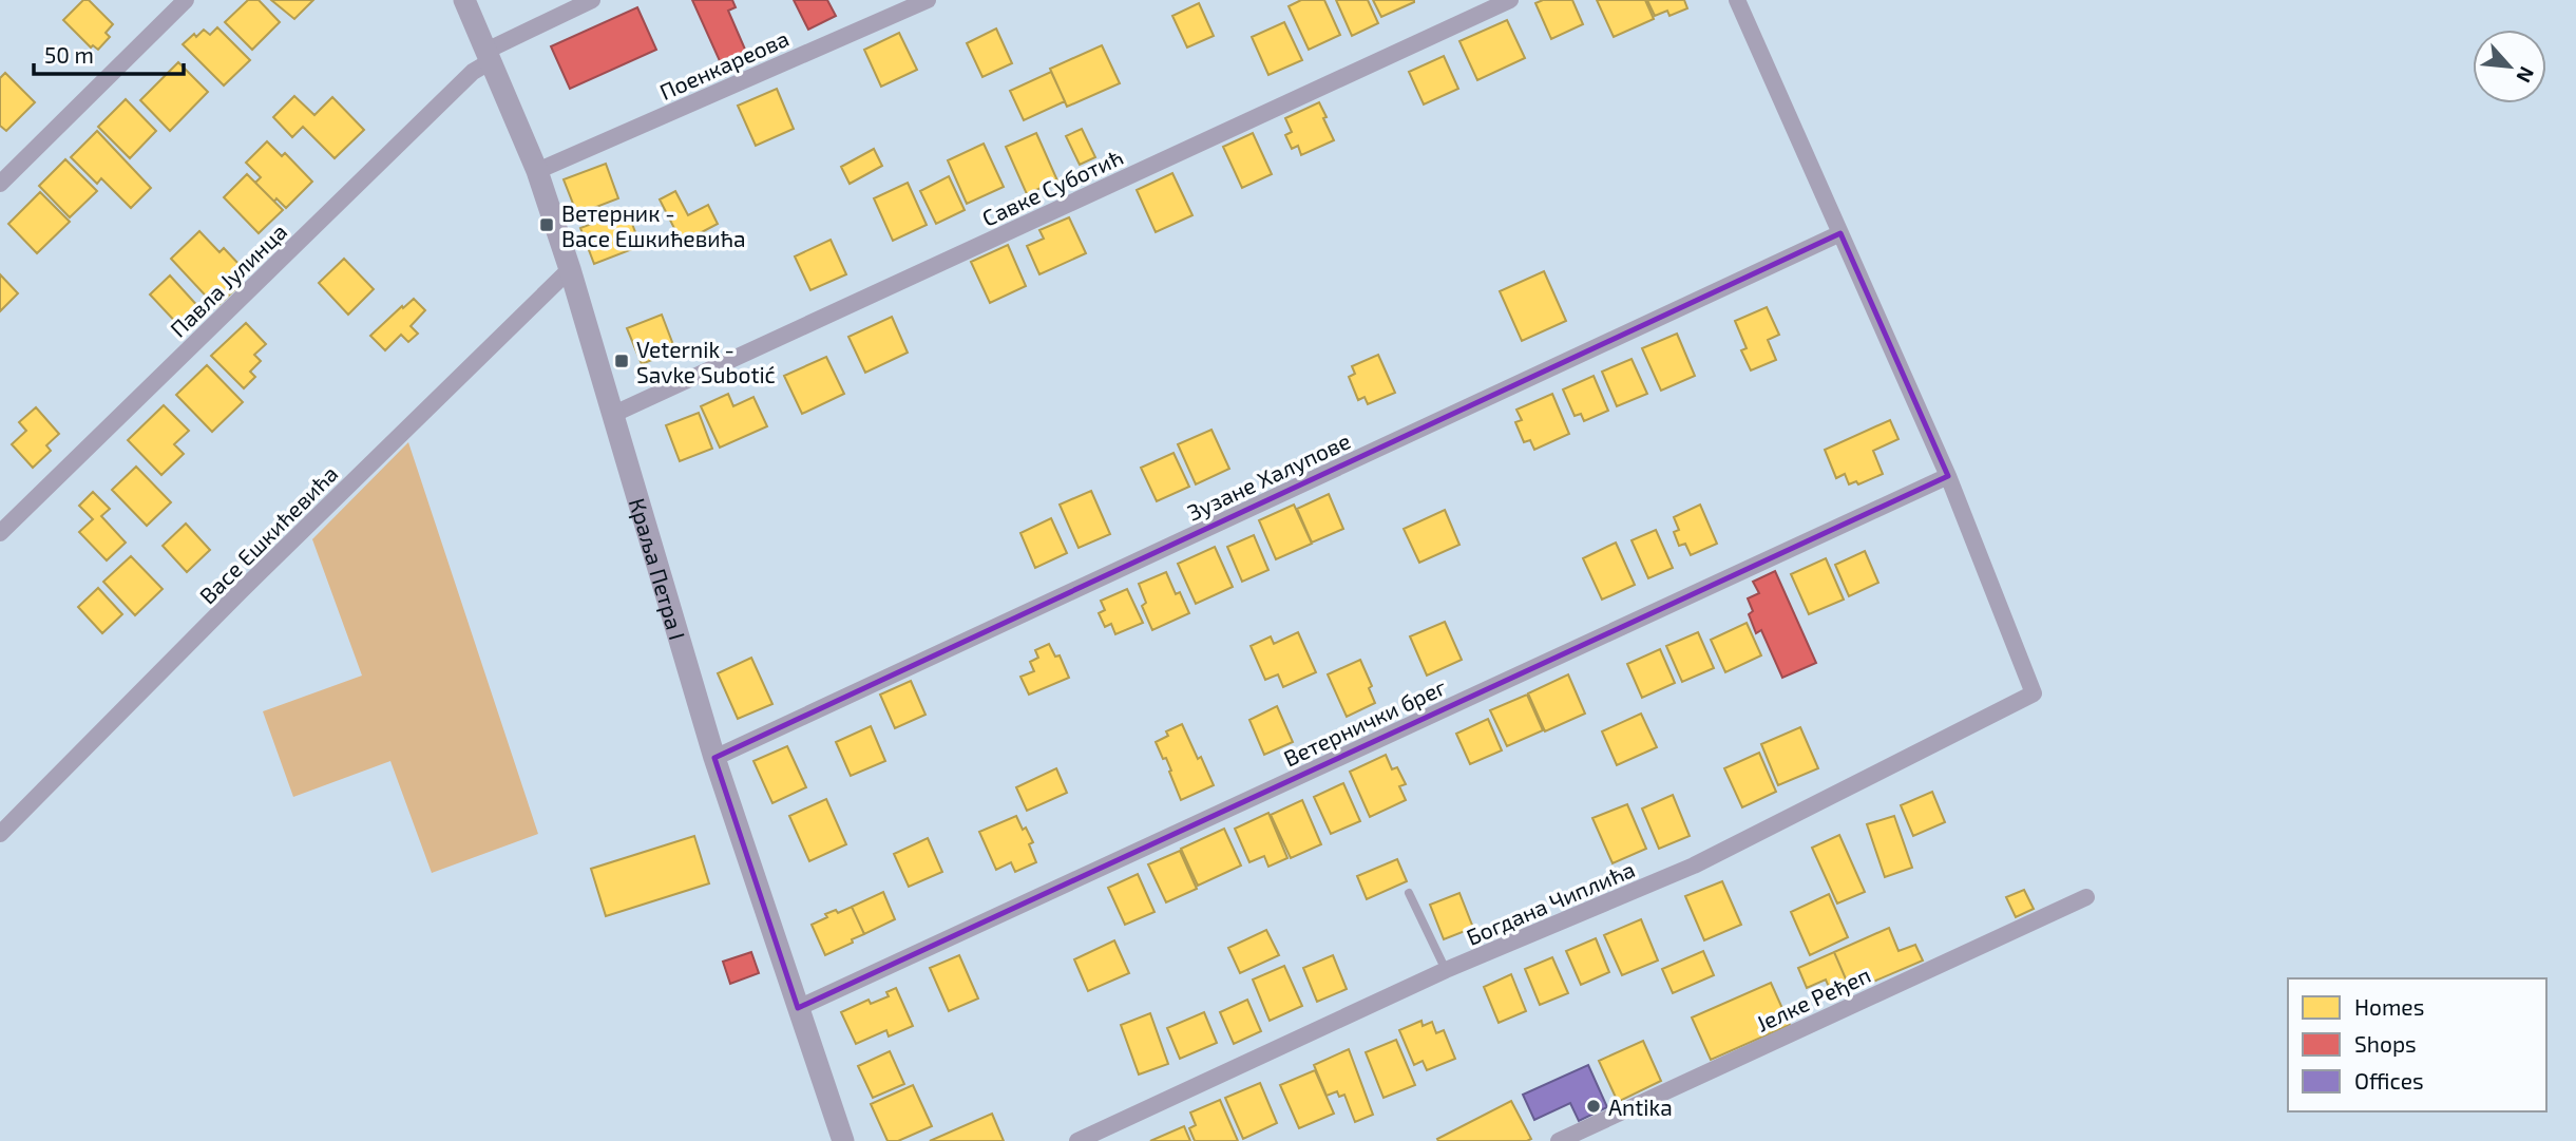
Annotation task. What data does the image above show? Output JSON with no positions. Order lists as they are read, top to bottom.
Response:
{
  "streets": {
    "street": [
      "Поенкареова",
      "Савке Суботић",
      "Павла Јулинца",
      "Зузане Халупове",
      "Васе Ешкићевића",
      "Краља Петра I",
      "Ветернички брег",
      "Богдана Чиплића",
      "Јелке Ређеп"
    ]
  },
  "crossings": [
    ["Поенкареова", "Краља Петра I"],
    ["Савке Суботић", "Краља Петра I"],
    ["Павла Јулинца", "Краља Петра I"],
    ["Зузане Халупове", "Краља Петра I"],
    ["Васе Ешкићевића", "Краља Петра I"],
    ["Краља Петра I", "Ветернички брег"],
    ["Ветернички брег", "Богдана Чиплића"]
  ],
  "places": {
    "transit": ["Ветерник - Васе Ешкићевића", "Veternik - Savke Subotić"],
    "other": ["Antika"]
  },
  "legend": ["Homes", "Shops", "Offices"],
  "scale_bar": "50 m",
  "north": "bottom right"
}
